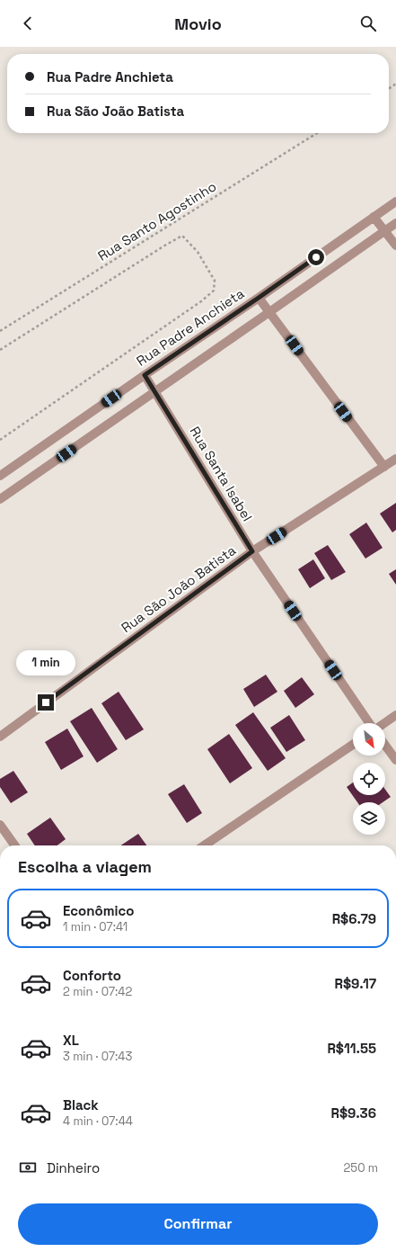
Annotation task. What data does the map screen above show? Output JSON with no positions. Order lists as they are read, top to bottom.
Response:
{
  "streets": {
    "street": ["Rua Padre Anchieta", "Rua Santa Isabel", "Rua São João Batista"],
    "path": ["Rua Santo Agostinho"]
  },
  "crossings": [
    ["Rua Padre Anchieta", "Rua Santa Isabel"],
    ["Rua Santa Isabel", "Rua São João Batista"]
  ],
  "north": "bottom right",
  "page": {
    "header": "Movio",
    "banner": ["Rua Padre Anchieta", "Rua São João Batista"],
    "bubble": "1 min",
    "heading": "Escolha a viagem",
    "list": [
      {
        "name": "Econômico",
        "note": "1 min · 07:41",
        "value": "R$6.79"
      },
      {
        "name": "Conforto",
        "note": "2 min · 07:42",
        "value": "R$9.17"
      },
      {
        "name": "XL",
        "note": "3 min · 07:43",
        "value": "R$11.55"
      },
      {
        "name": "Black",
        "note": "4 min · 07:44",
        "value": "R$9.36"
      }
    ],
    "pay": ["Dinheiro", "250 m"],
    "buttons": "Confirmar"
  }
}
